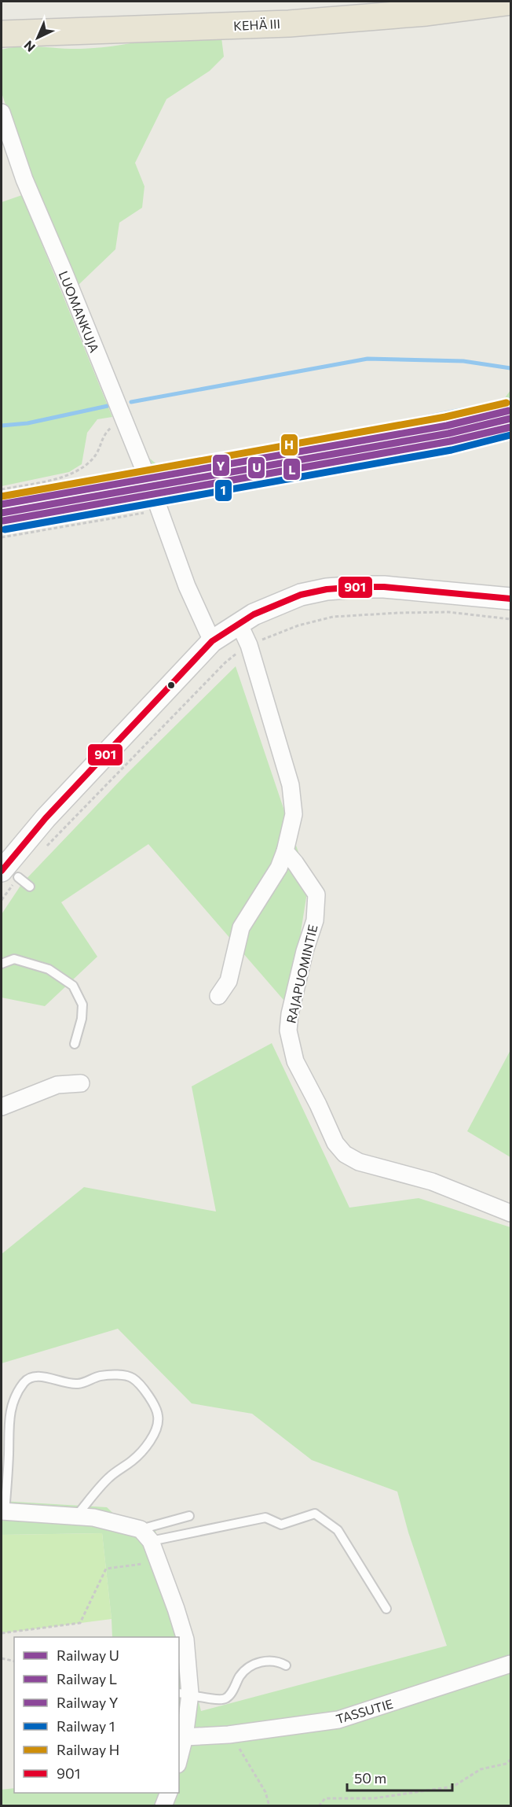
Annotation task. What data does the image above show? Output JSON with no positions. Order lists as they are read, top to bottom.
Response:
{
  "streets": {
    "highway": ["KEHÄ III"],
    "street": ["LUOMANKUJA", "RAJAPUOMINTIE", "TASSUTIE"]
  },
  "lines": [
    "rail line H",
    "rail line Y",
    "rail line U",
    "rail line L",
    "rail line 1",
    "transit line 901"
  ],
  "legend": [
    "Railway U",
    "Railway L",
    "Railway Y",
    "Railway 1",
    "Railway H",
    "901"
  ],
  "scale_bar": "50 m",
  "north": "bottom left"
}
